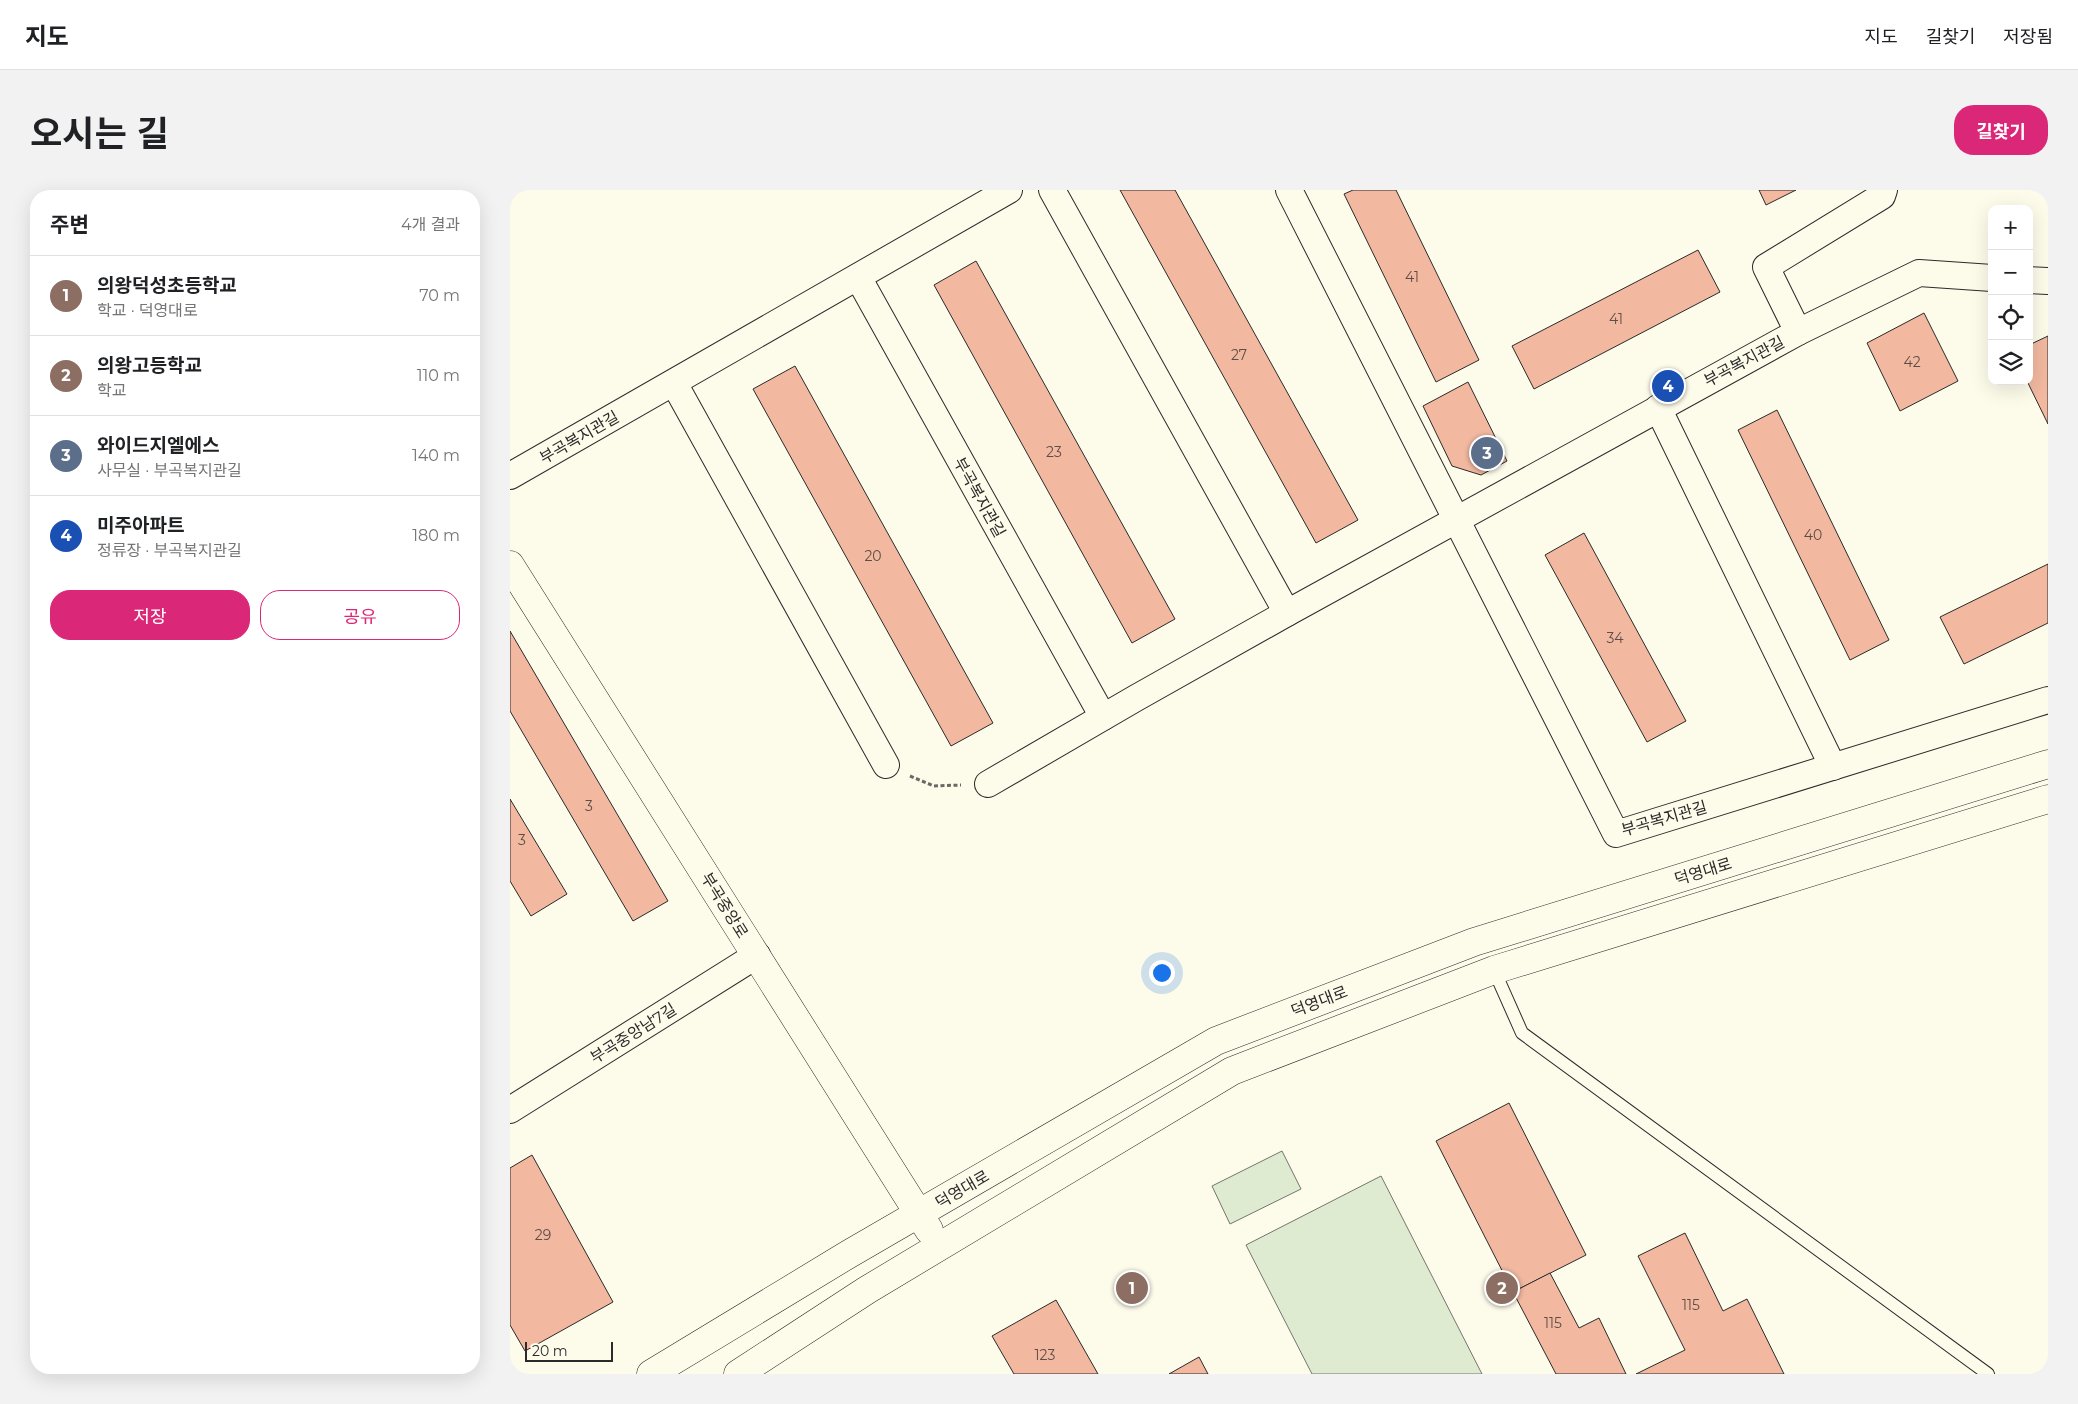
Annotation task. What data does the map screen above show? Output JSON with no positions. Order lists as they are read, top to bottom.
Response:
{
  "streets": {
    "street": [
      "부곡복지관길",
      "덕영대로",
      "부곡중앙로",
      "부곡중앙남7길"
    ]
  },
  "crossings": [
    ["덕영대로", "부곡중앙로"],
    ["부곡중앙로", "부곡중앙남7길"]
  ],
  "house_numbers": [
    "41",
    "41",
    "27",
    "42",
    "23",
    "40",
    "20",
    "34",
    "3",
    "3",
    "29",
    "115",
    "115",
    "123"
  ],
  "scale_bar": "20 m",
  "page": {
    "header": "지도",
    "nav": ["지도", "길찾기", "저장됨"],
    "title": "오시는 길",
    "buttons": [
      "길찾기",
      ["저장", "공유"]
    ],
    "heading": ["주변", "4개 결과"],
    "map_buttons": ["+", "−"],
    "list": [
      {
        "mark": "1",
        "name": "의왕덕성초등학교",
        "note": "학교 · 덕영대로",
        "value": "70 m"
      },
      {
        "mark": "2",
        "name": "의왕고등학교",
        "note": "학교",
        "value": "110 m"
      },
      {
        "mark": "3",
        "name": "와이드지엘에스",
        "note": "사무실 · 부곡복지관길",
        "value": "140 m"
      },
      {
        "mark": "4",
        "name": "미주아파트",
        "note": "정류장 · 부곡복지관길",
        "value": "180 m"
      }
    ],
    "pins": [
      "4",
      "3",
      "1",
      "2"
    ],
    "scale": "20 m"
  }
}
